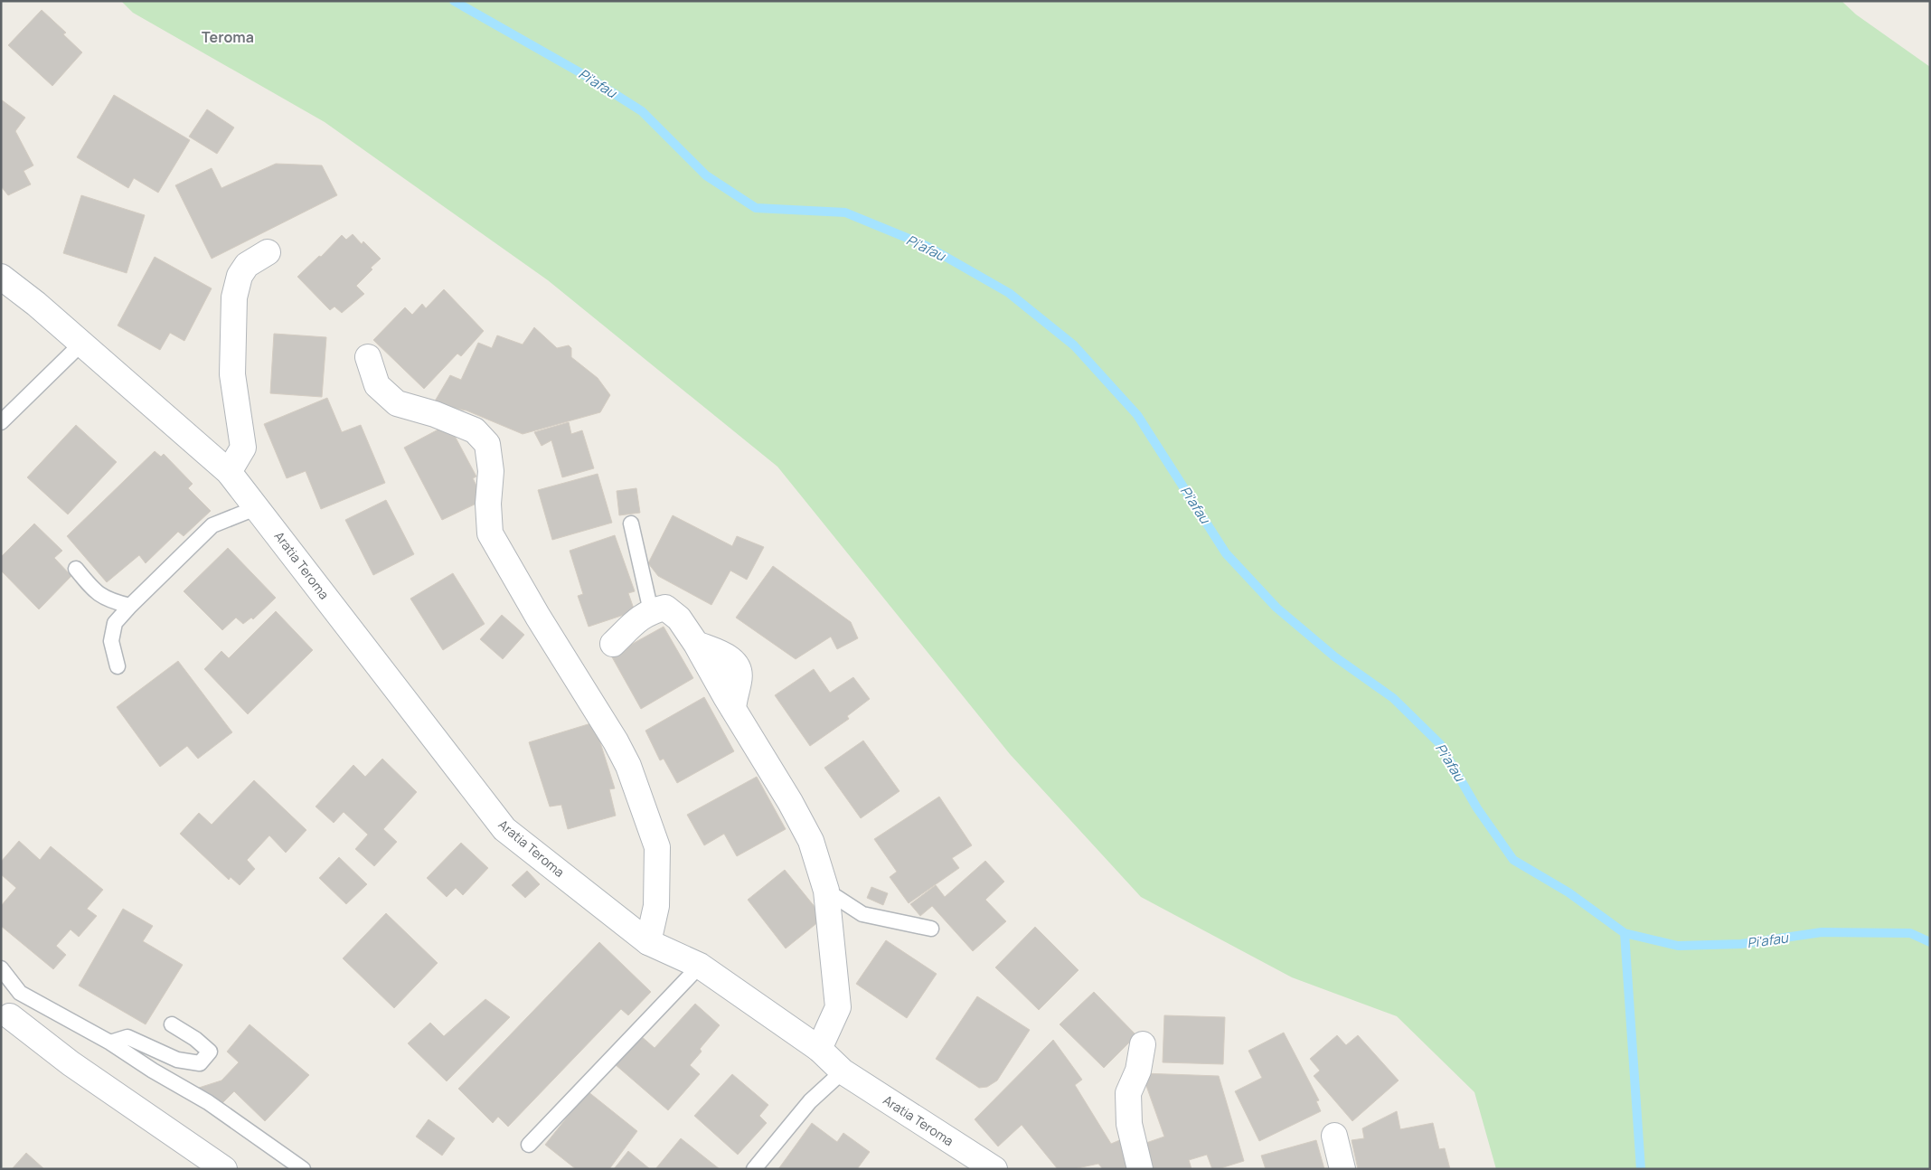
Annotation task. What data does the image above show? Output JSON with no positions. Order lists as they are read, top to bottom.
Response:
{
  "streets": {
    "street": ["Aratia Teroma"]
  },
  "districts": ["Teroma"],
  "water": ["Pi'afau"]
}
